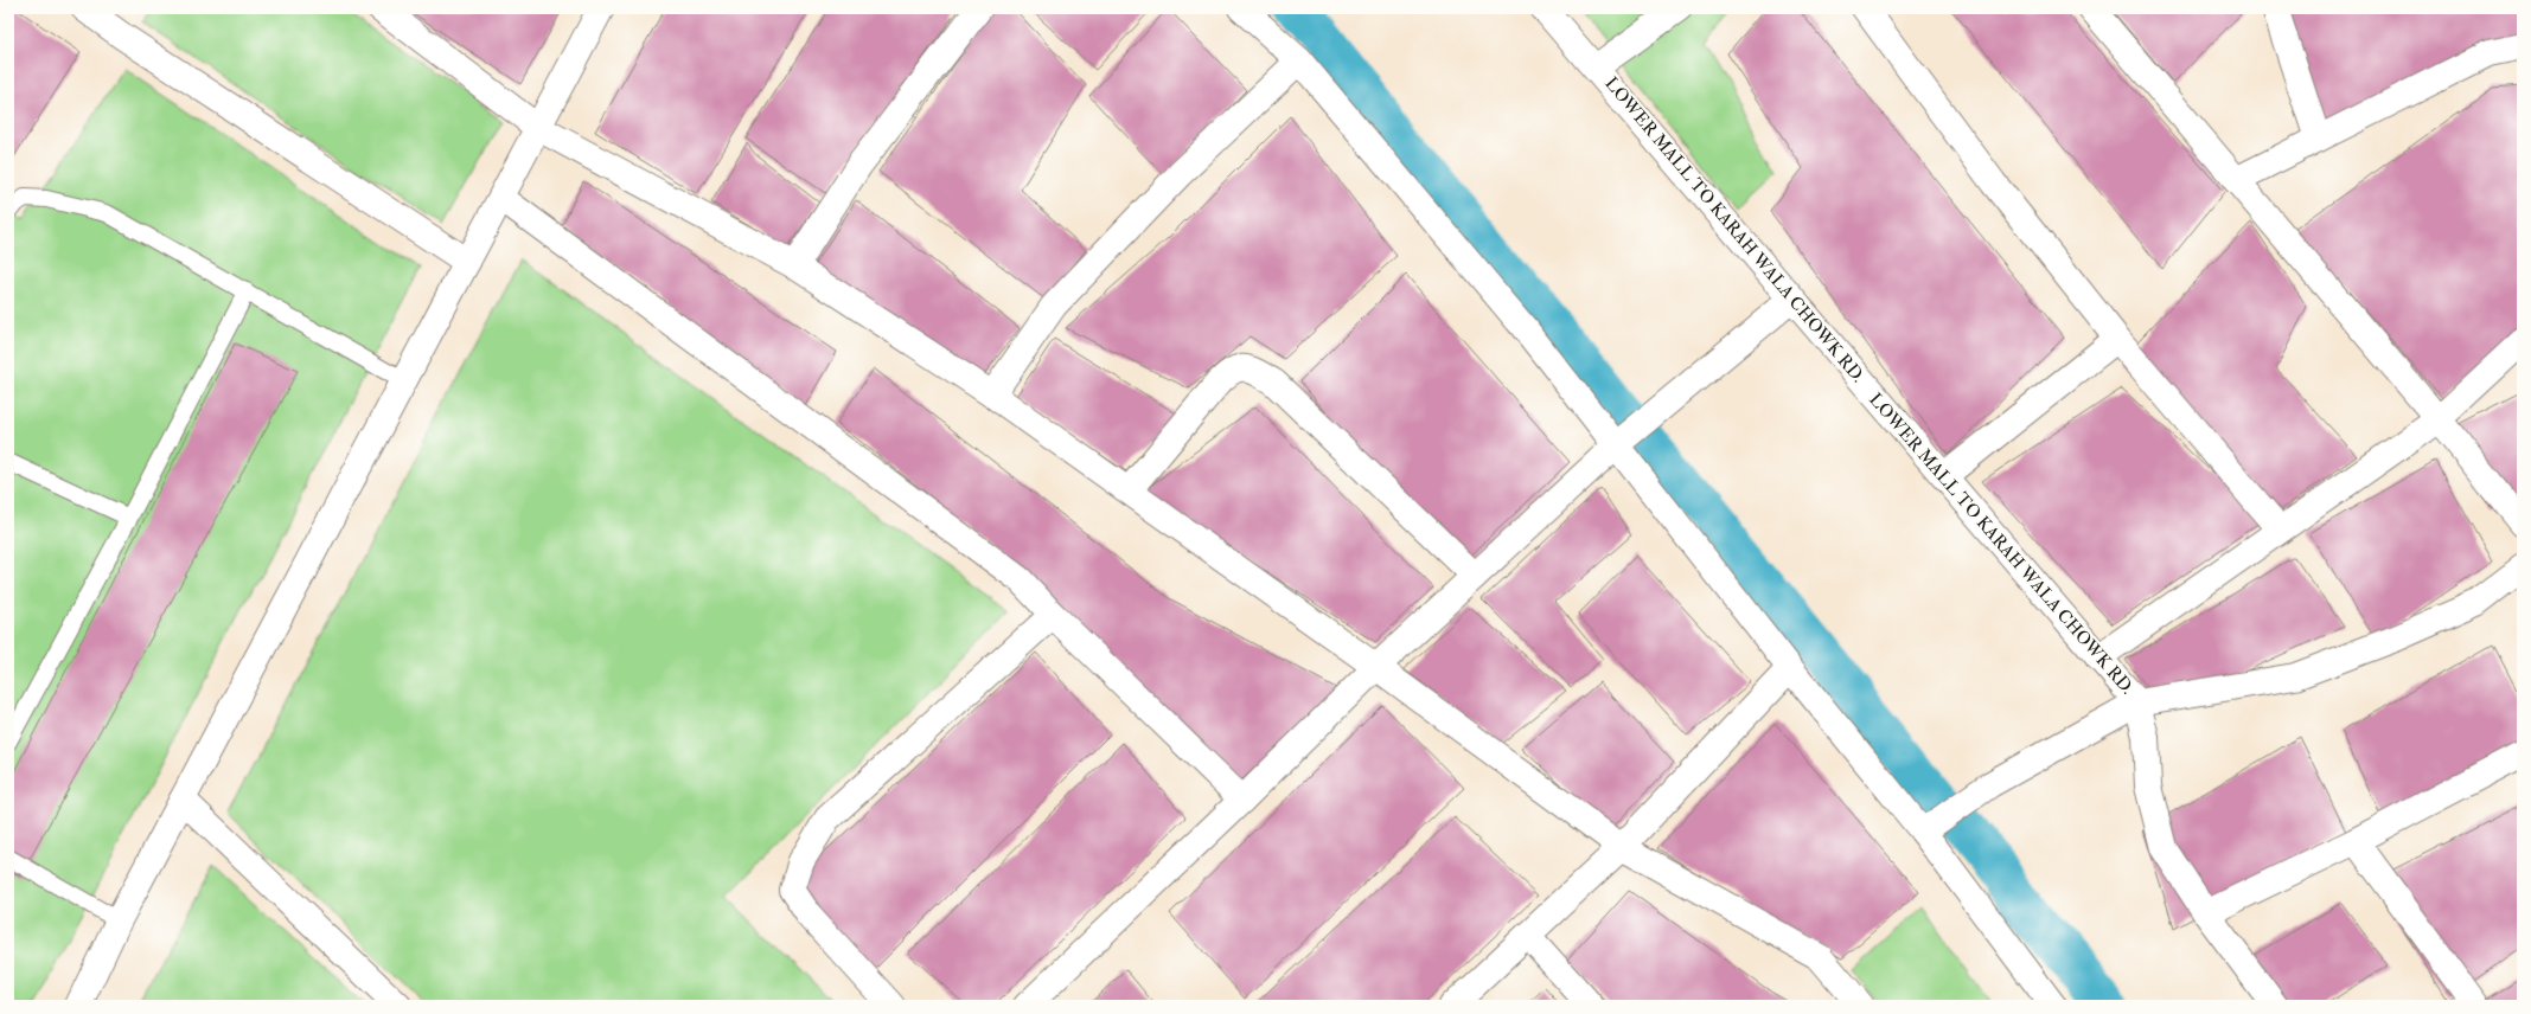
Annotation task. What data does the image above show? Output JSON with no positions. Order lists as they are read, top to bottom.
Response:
{
  "streets": {
    "street": ["LOWER MALL TO KARAH WALA CHOWK RD."]
  }
}
